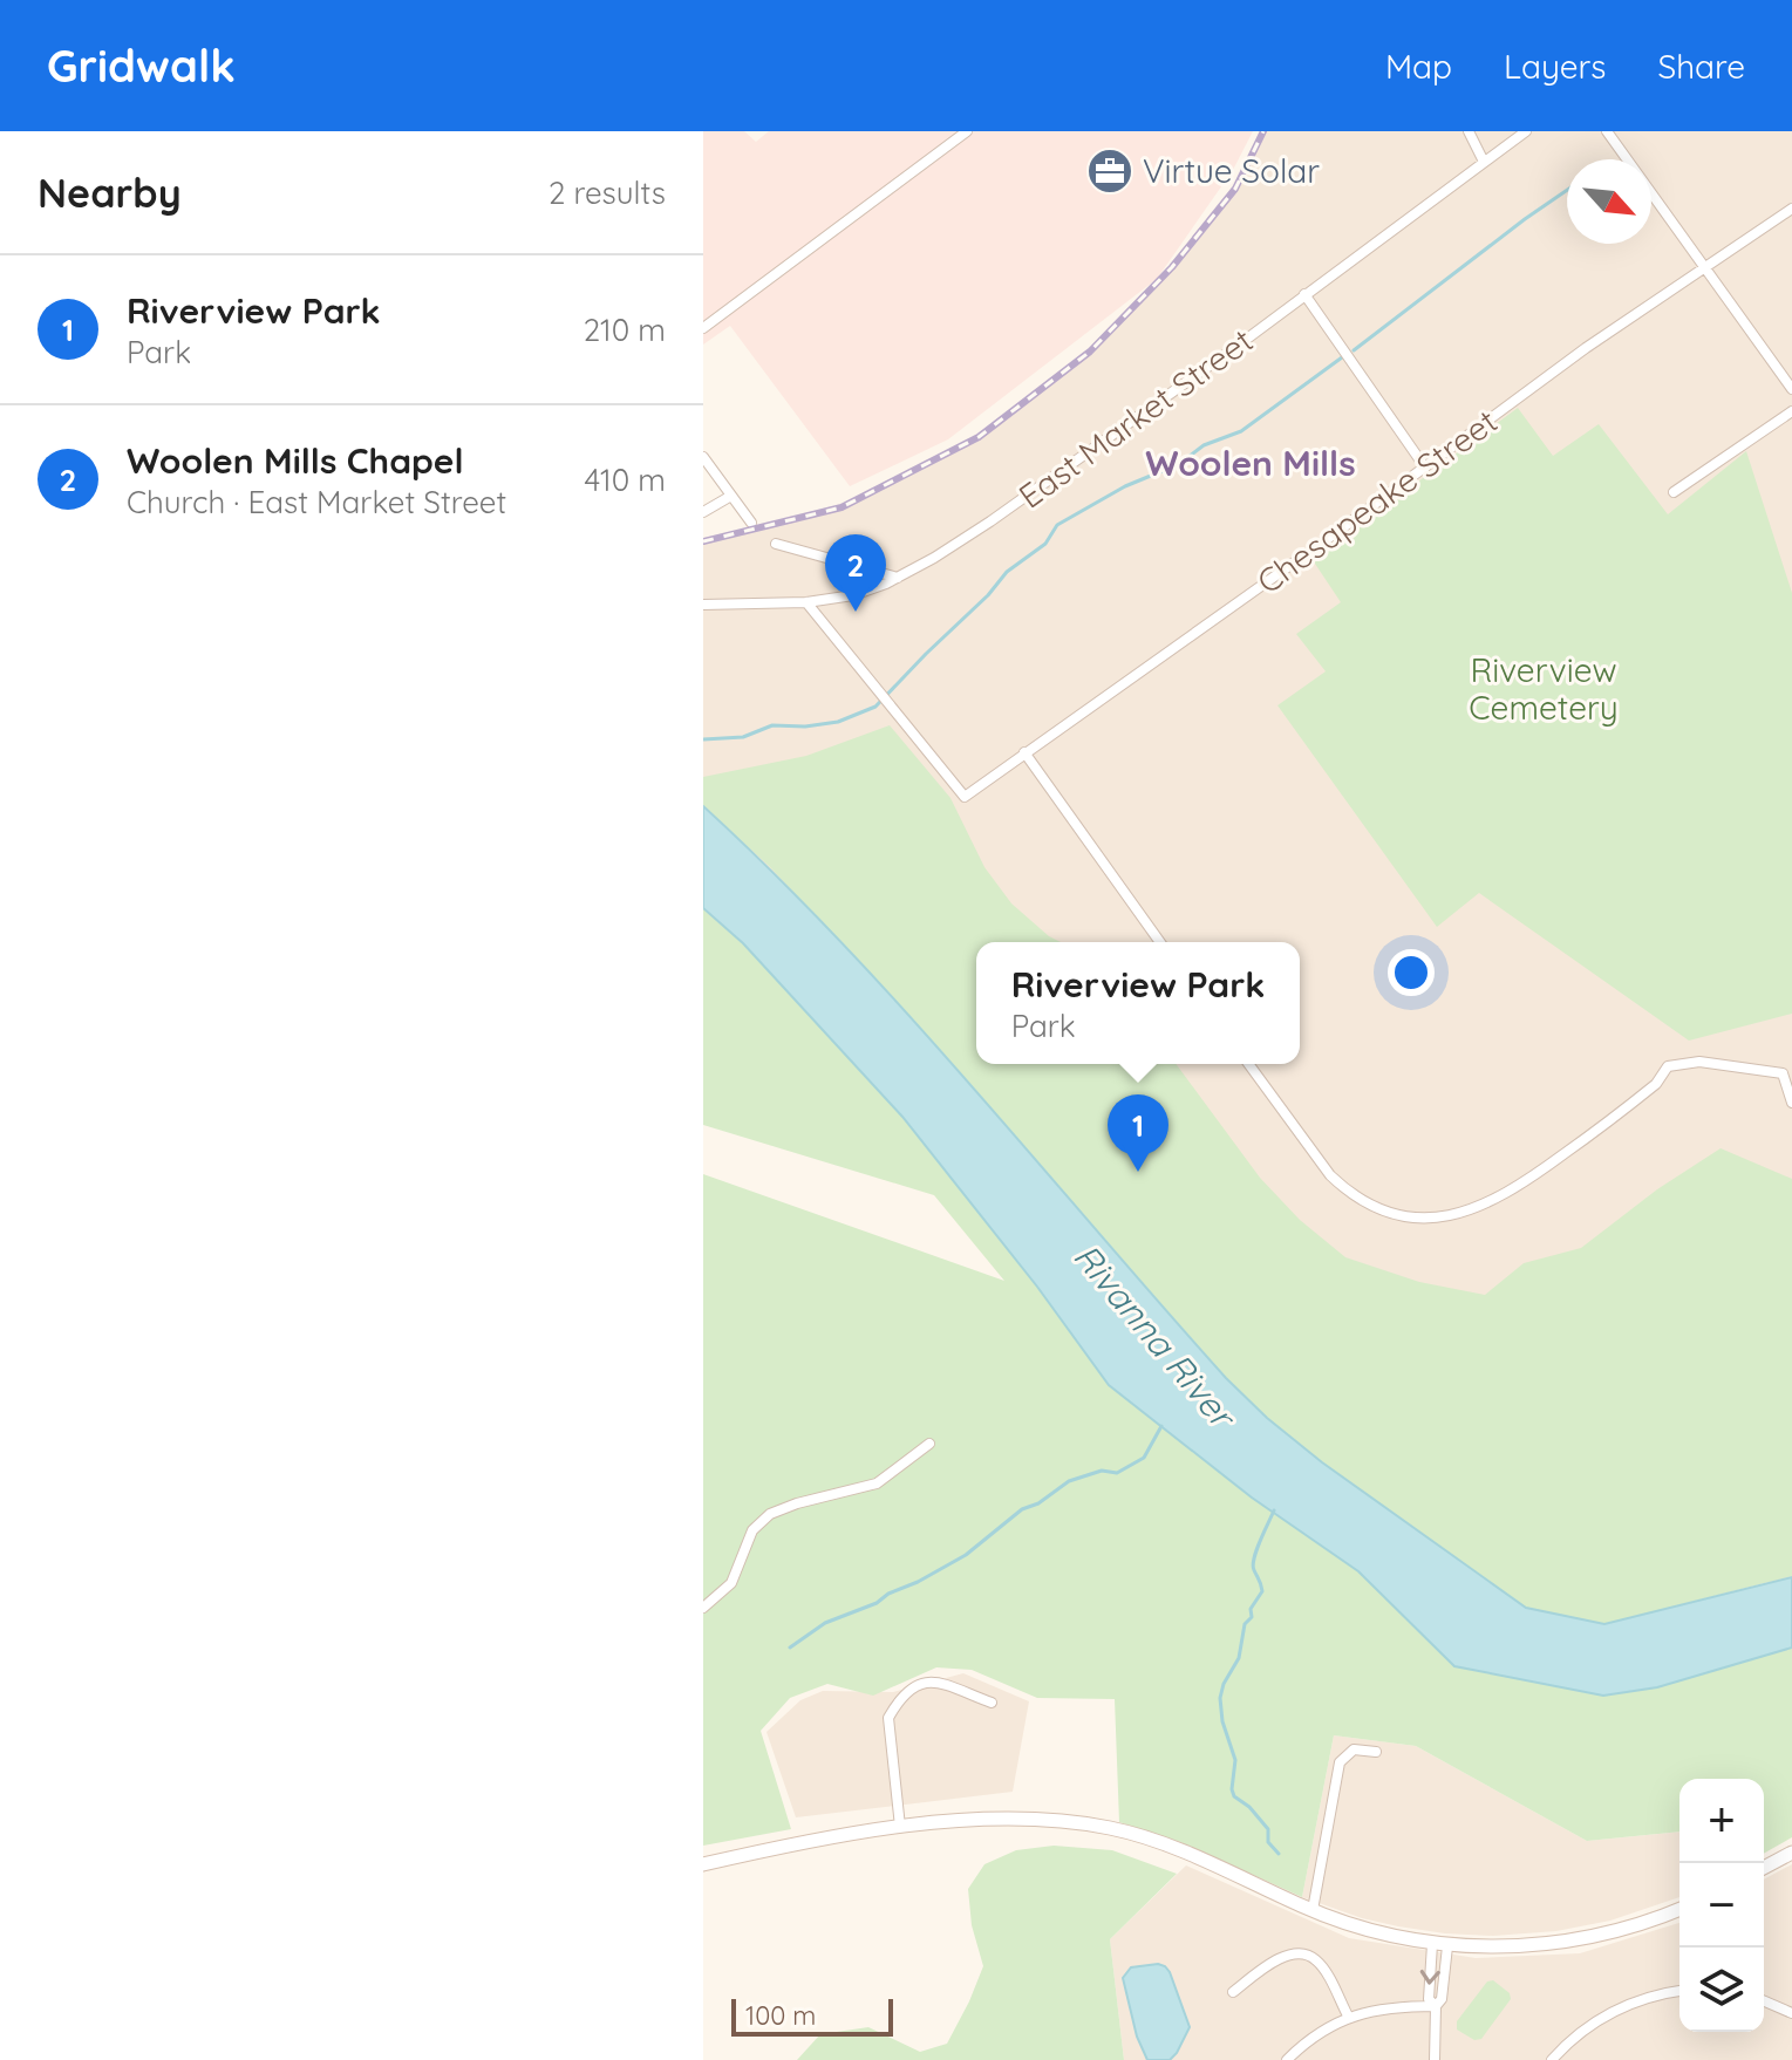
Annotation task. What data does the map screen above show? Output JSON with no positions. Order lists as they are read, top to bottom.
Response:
{
  "streets": {
    "street": ["East Market Street", "Chesapeake Street"]
  },
  "crossings": [
    ["East Market Street", "Chesapeake Street"]
  ],
  "districts": ["Woolen Mills"],
  "water": ["Rivanna River"],
  "parks": ["Riverview Cemetery"],
  "places": {
    "office": ["Virtue Solar"]
  },
  "scale_bar": "100 m",
  "north": "bottom right",
  "page": {
    "header": "Gridwalk",
    "nav": ["Map", "Layers", "Share"],
    "heading": ["Nearby", "2 results"],
    "list": [
      {
        "mark": "1",
        "name": "Riverview Park",
        "note": "Park",
        "value": "210 m"
      },
      {
        "mark": "2",
        "name": "Woolen Mills Chapel",
        "note": "Church · East Market Street",
        "value": "410 m"
      }
    ],
    "pins": ["2", "1"],
    "popup": ["Riverview Park", "Park"],
    "map_buttons": ["+", "−"],
    "scale": "100 m"
  }
}
